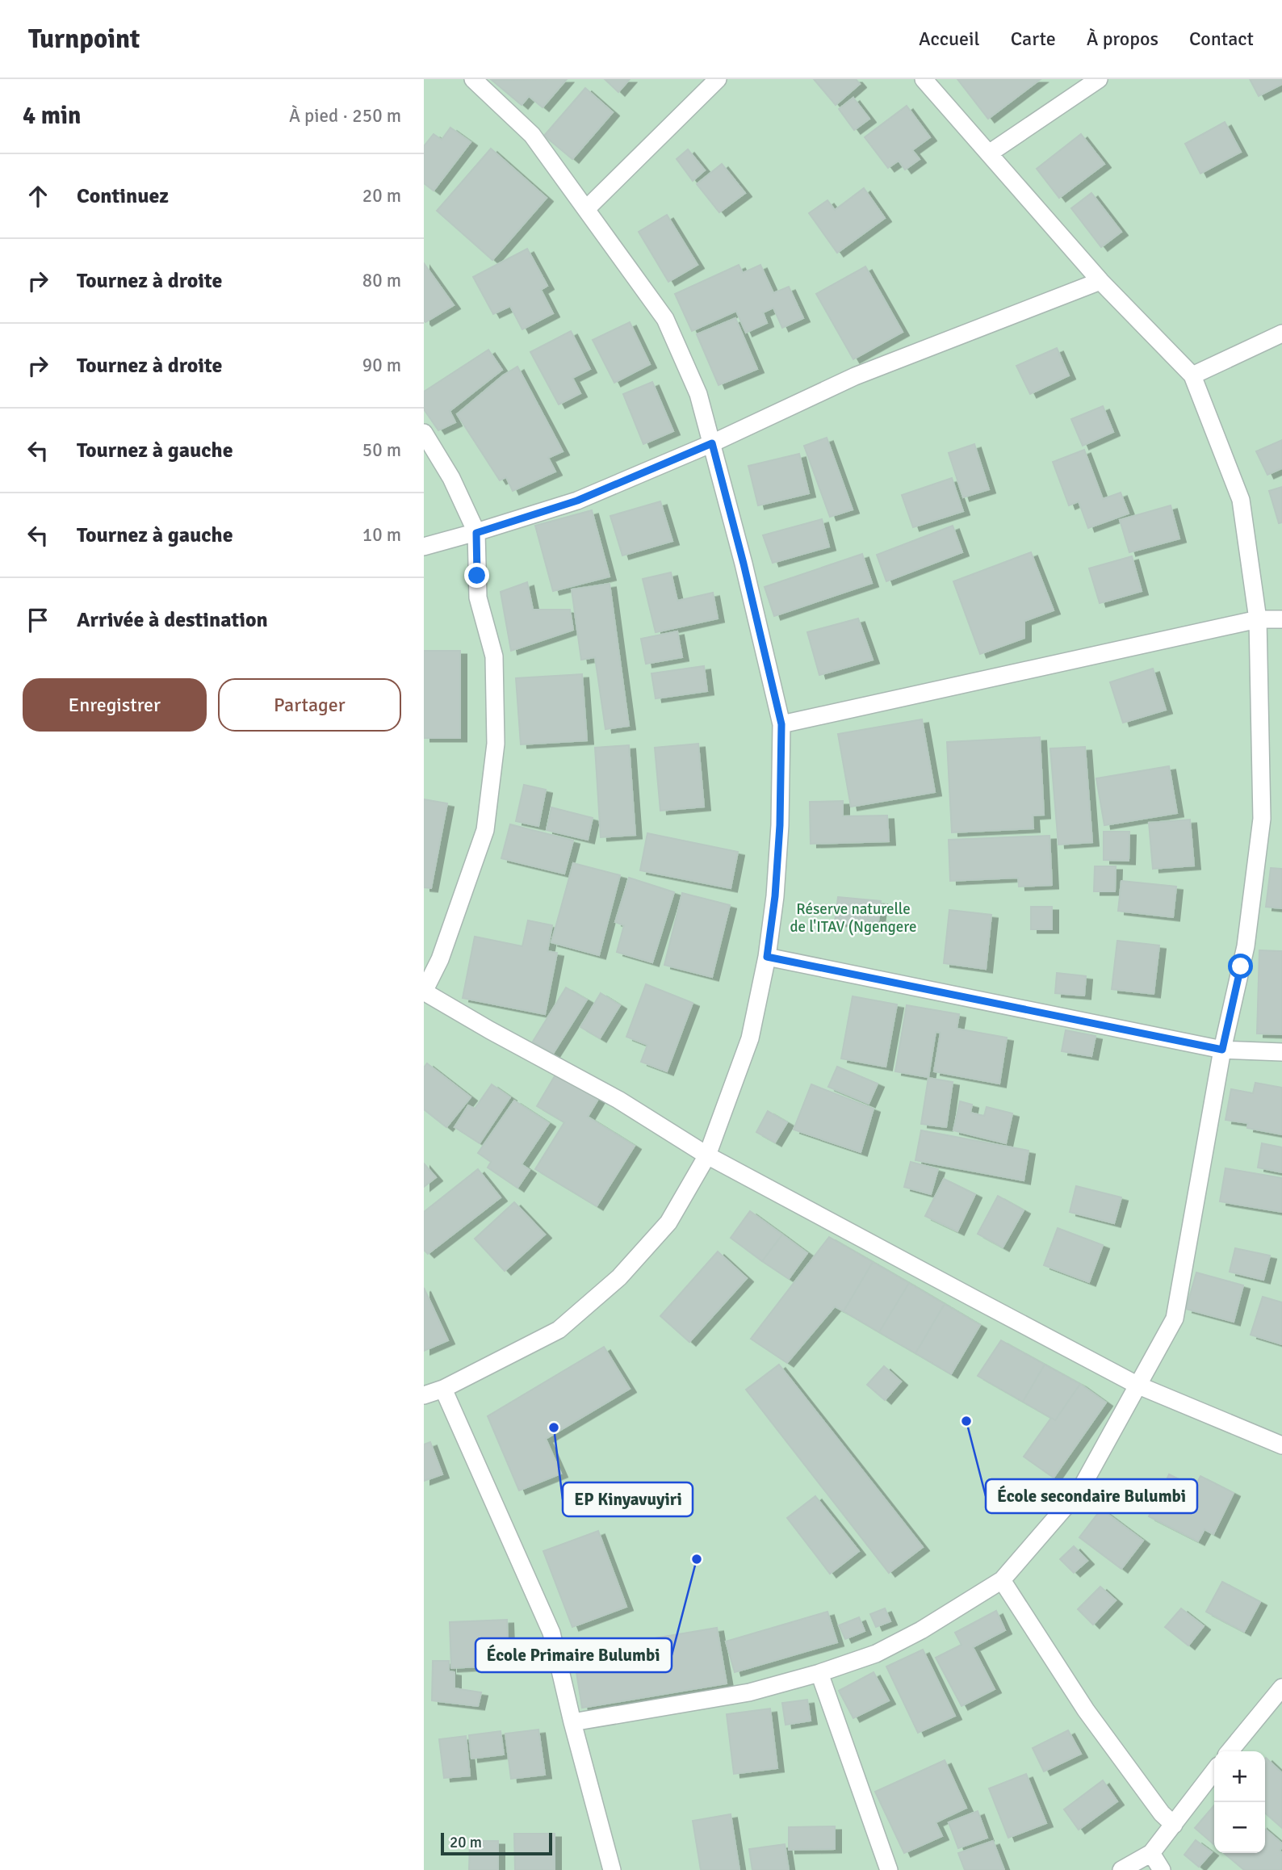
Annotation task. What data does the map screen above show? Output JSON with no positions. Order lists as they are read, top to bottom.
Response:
{
  "parks": ["Réserve naturelle de l'ITAV (Ngengere"],
  "places": ["École secondaire Bulumbi", "EP Kinyavuyiri", "École Primaire Bulumbi"],
  "scale_bar": "20 m",
  "page": {
    "header": "Turnpoint",
    "nav": [
      "Accueil",
      "Carte",
      "À propos",
      "Contact"
    ],
    "heading": ["4 min", "À pied · 250 m"],
    "list": [
      ["Continuez", "20 m"],
      ["Tournez à droite", "80 m"],
      ["Tournez à droite", "90 m"],
      ["Tournez à gauche", "50 m"],
      ["Tournez à gauche", "10 m"],
      "Arrivée à destination"
    ],
    "buttons": ["Enregistrer", "Partager"],
    "map_buttons": ["+", "−"],
    "scale": "20 m"
  }
}
